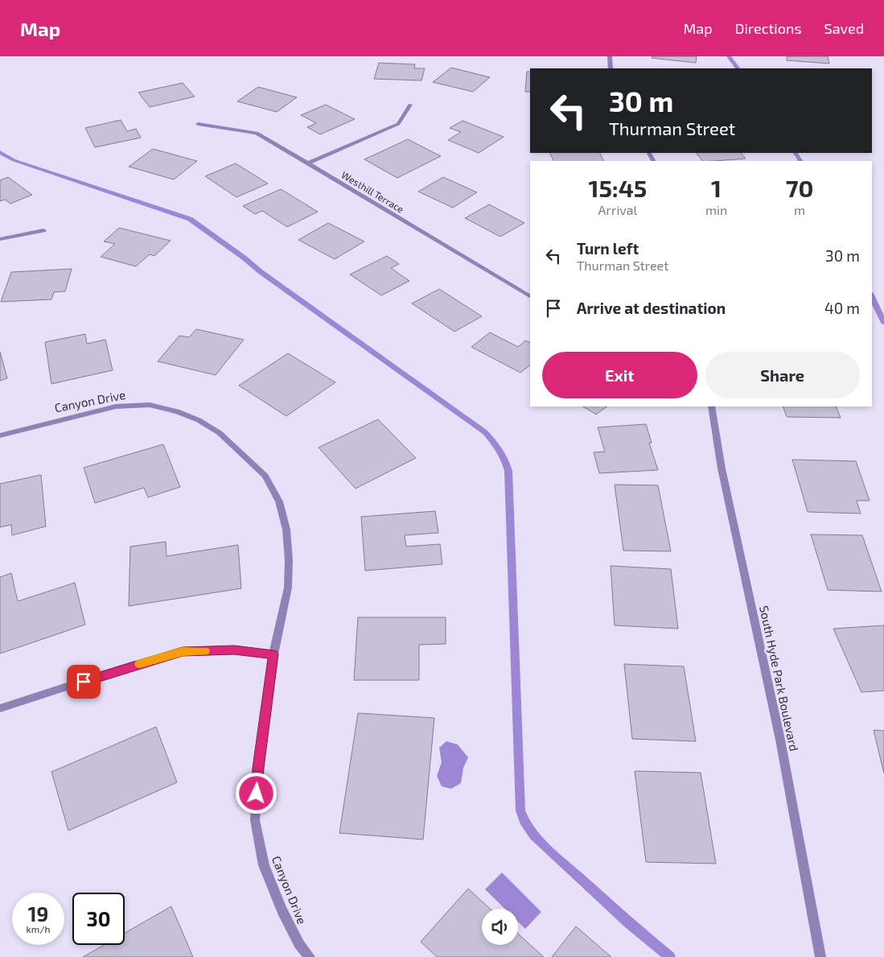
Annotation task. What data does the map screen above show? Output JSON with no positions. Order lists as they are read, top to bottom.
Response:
{
  "streets": {
    "street": ["Westhill Terrace", "Canyon Drive", "South Hyde Park Boulevard"]
  },
  "page": {
    "header": "Map",
    "nav": ["Map", "Directions", "Saved"],
    "turn": ["30 m", "Thurman Street"],
    "eta": [
      "15:45",
      "Arrival",
      "1",
      "min",
      "70",
      "m"
    ],
    "list": [
      {
        "name": "Turn left",
        "note": "Thurman Street",
        "value": "30 m"
      },
      {
        "name": "Arrive at destination",
        "value": "40 m"
      }
    ],
    "buttons": ["Exit", "Share"],
    "speed": "19 km/h",
    "limit": "30"
  }
}
